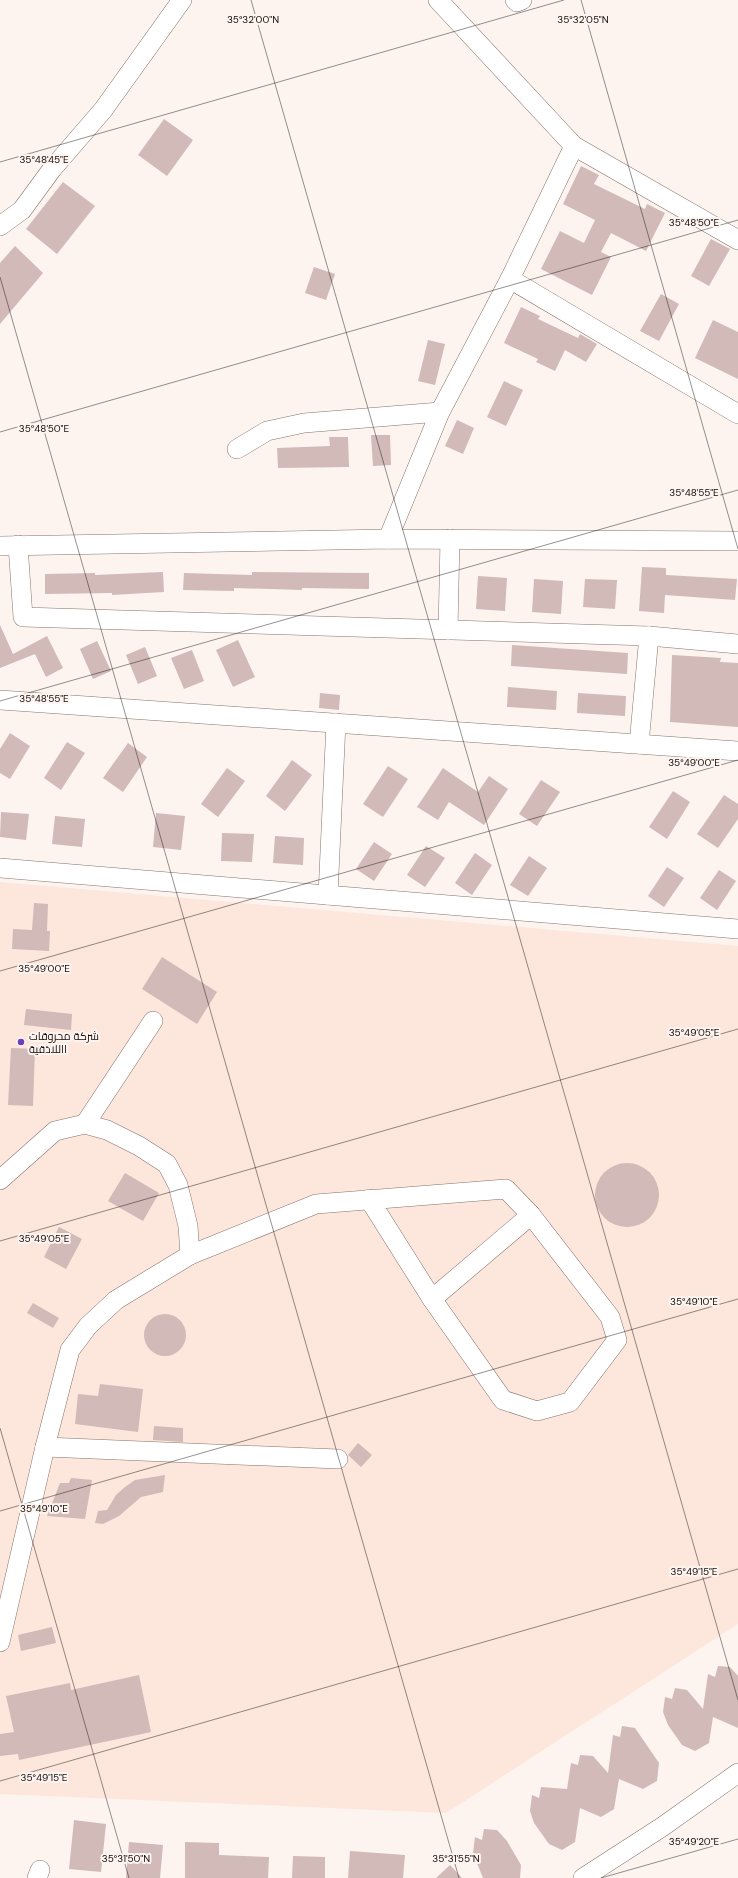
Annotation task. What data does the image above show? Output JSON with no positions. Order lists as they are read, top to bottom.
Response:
{
  "places": ["شركة محروقات االلاذقية"],
  "coordinates": [
    "35°32'00\"N",
    "35°32'05\"N",
    "35°48'45\"E",
    "35°48'50\"E",
    "35°48'55\"E",
    "35°49'00\"E",
    "35°49'05\"E",
    "35°49'10\"E",
    "35°49'15\"E",
    "35°49'20\"E",
    "35°31'50\"N",
    "35°31'55\"N"
  ]
}
